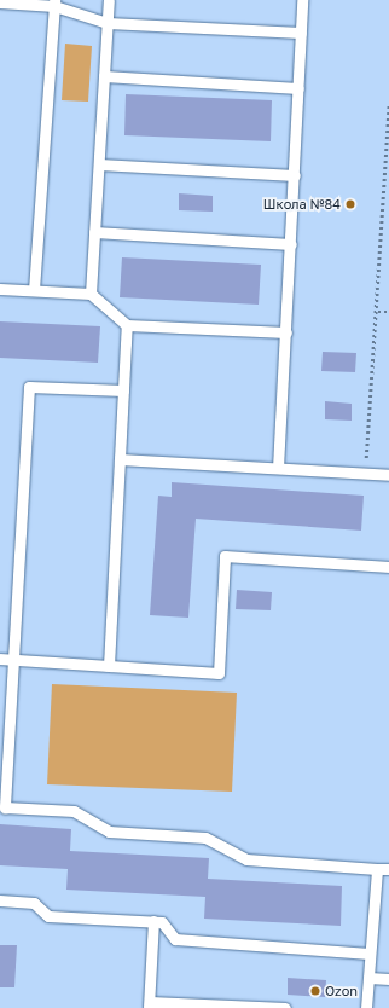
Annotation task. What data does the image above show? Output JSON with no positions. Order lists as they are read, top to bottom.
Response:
{
  "places": ["Школа №84", "Ozon"]
}
